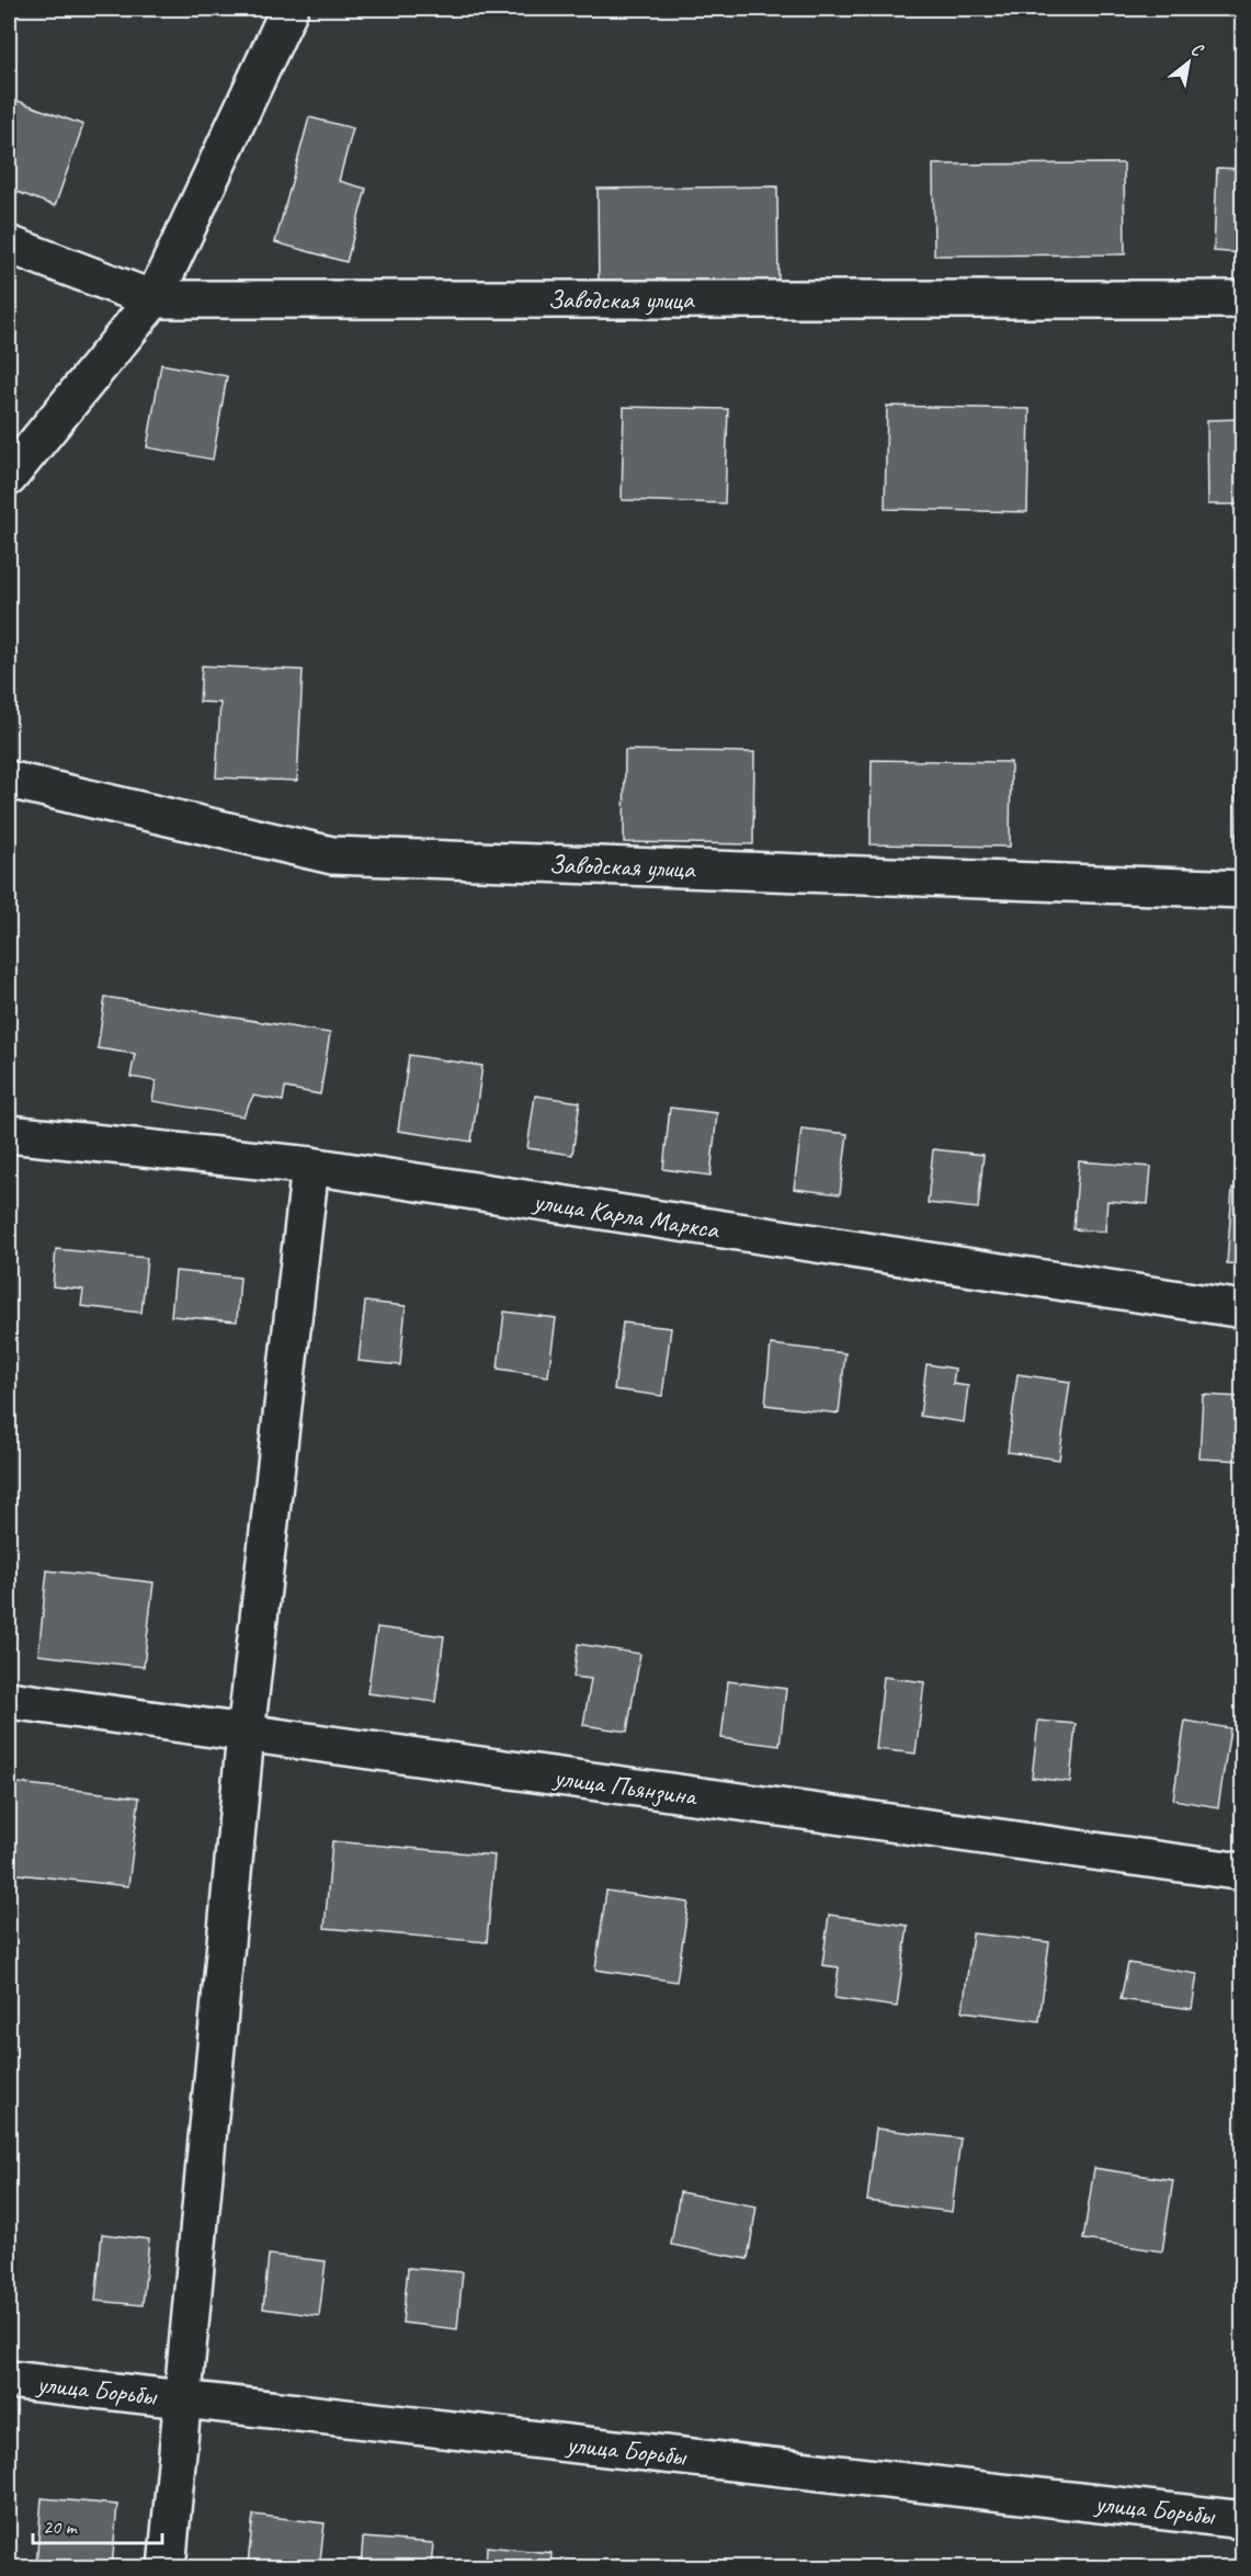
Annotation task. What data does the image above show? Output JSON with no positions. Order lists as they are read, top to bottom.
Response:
{
  "streets": {
    "street": [
      "Заводская улица",
      "улица Карла Маркса",
      "улица Пьянзина",
      "улица Борьбы"
    ]
  },
  "scale_bar": "20 m",
  "north": "top right"
}
